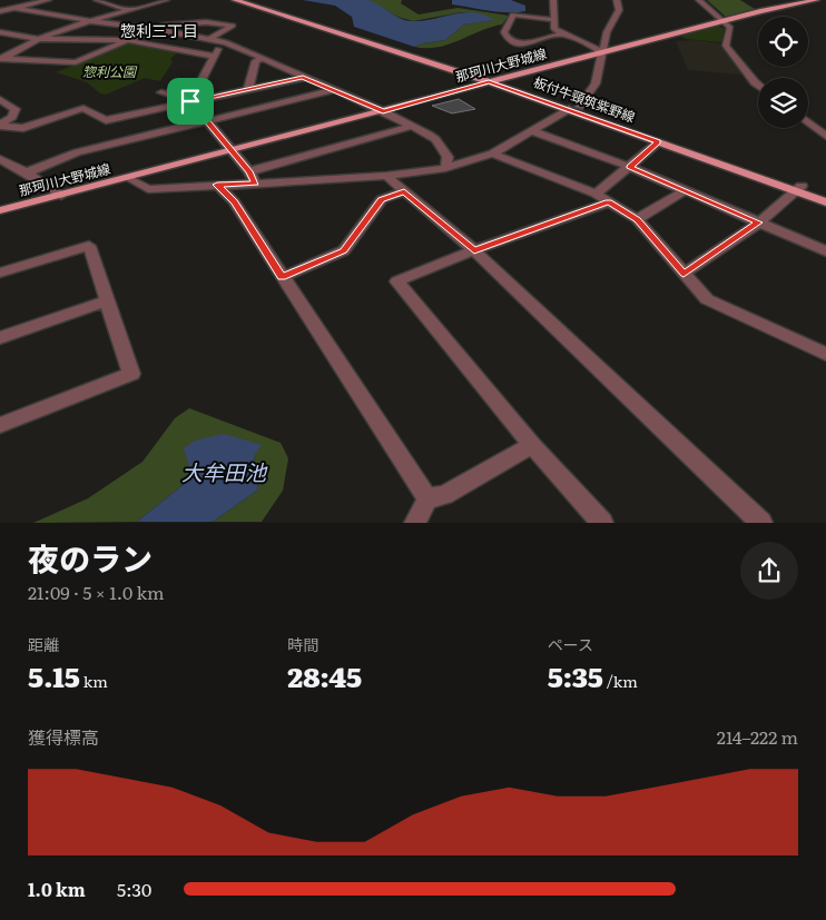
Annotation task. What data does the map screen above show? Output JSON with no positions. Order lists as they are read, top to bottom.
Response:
{
  "streets": {
    "main road": ["那珂川大野城線", "板付牛頸筑紫野線"]
  },
  "crossings": [
    ["那珂川大野城線", "板付牛頸筑紫野線"]
  ],
  "districts": ["惣利三丁目"],
  "water": ["大牟田池"],
  "parks": ["惣利公園"],
  "page": {
    "heading": ["夜のラン", "21:09 · 5 × 1.0 km"],
    "stats": [
      ["距離", "5.15 km"],
      ["時間", "28:45"],
      ["ペース", "5:35 /km"]
    ],
    "chart": ["獲得標高", "214–222 m"],
    "list": [
      {
        "name": "1.0 km",
        "note": "5:30"
      }
    ]
  }
}
